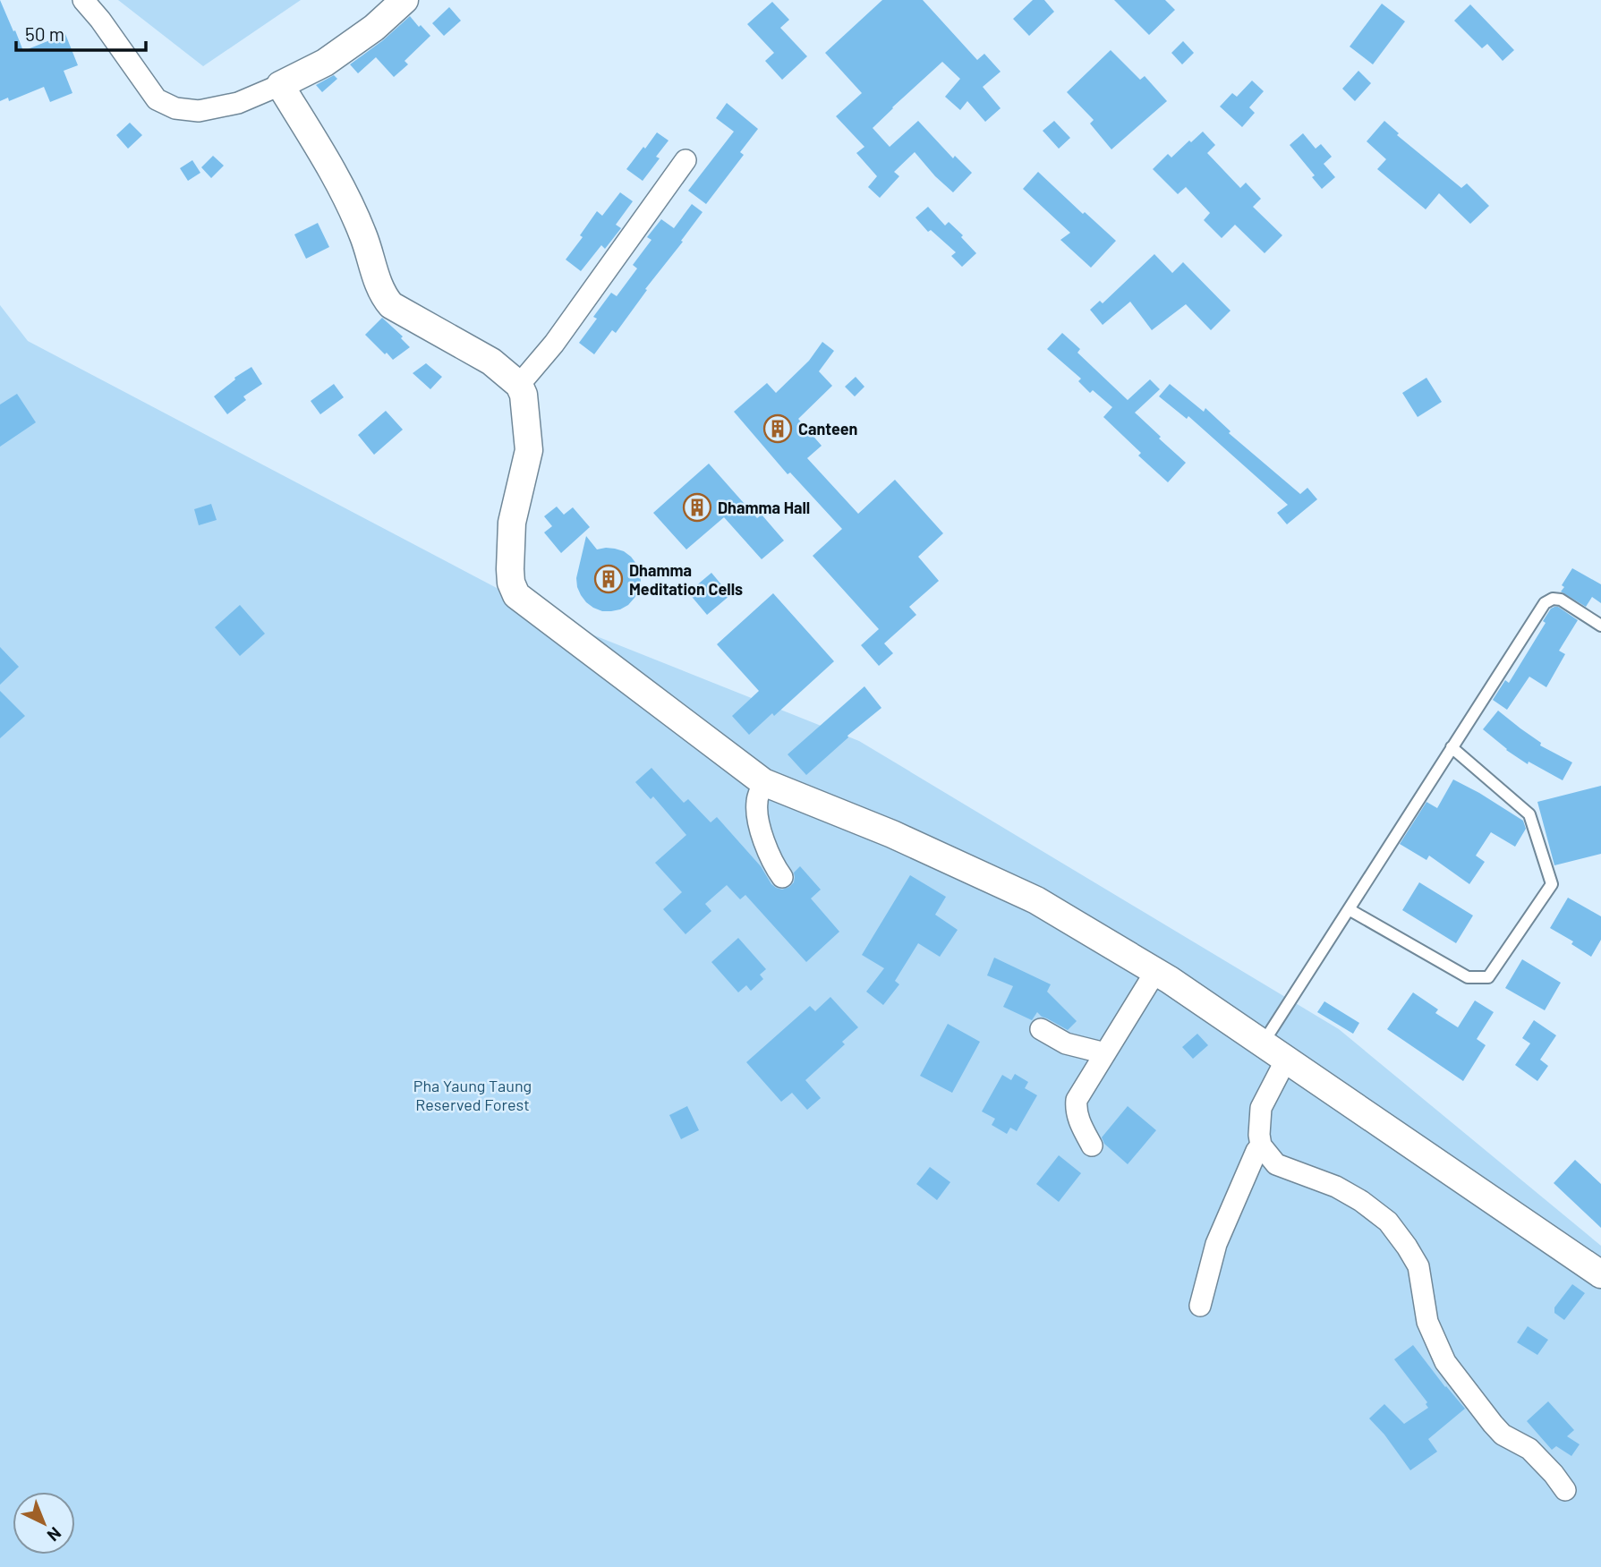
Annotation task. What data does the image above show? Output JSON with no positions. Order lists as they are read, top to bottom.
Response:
{
  "parks": ["Pha Yaung Taung Reserved Forest"],
  "places": {
    "building": ["Canteen", "Dhamma Hall", "Dhamma Meditation Cells"]
  },
  "scale_bar": "50 m",
  "north": "bottom right"
}
